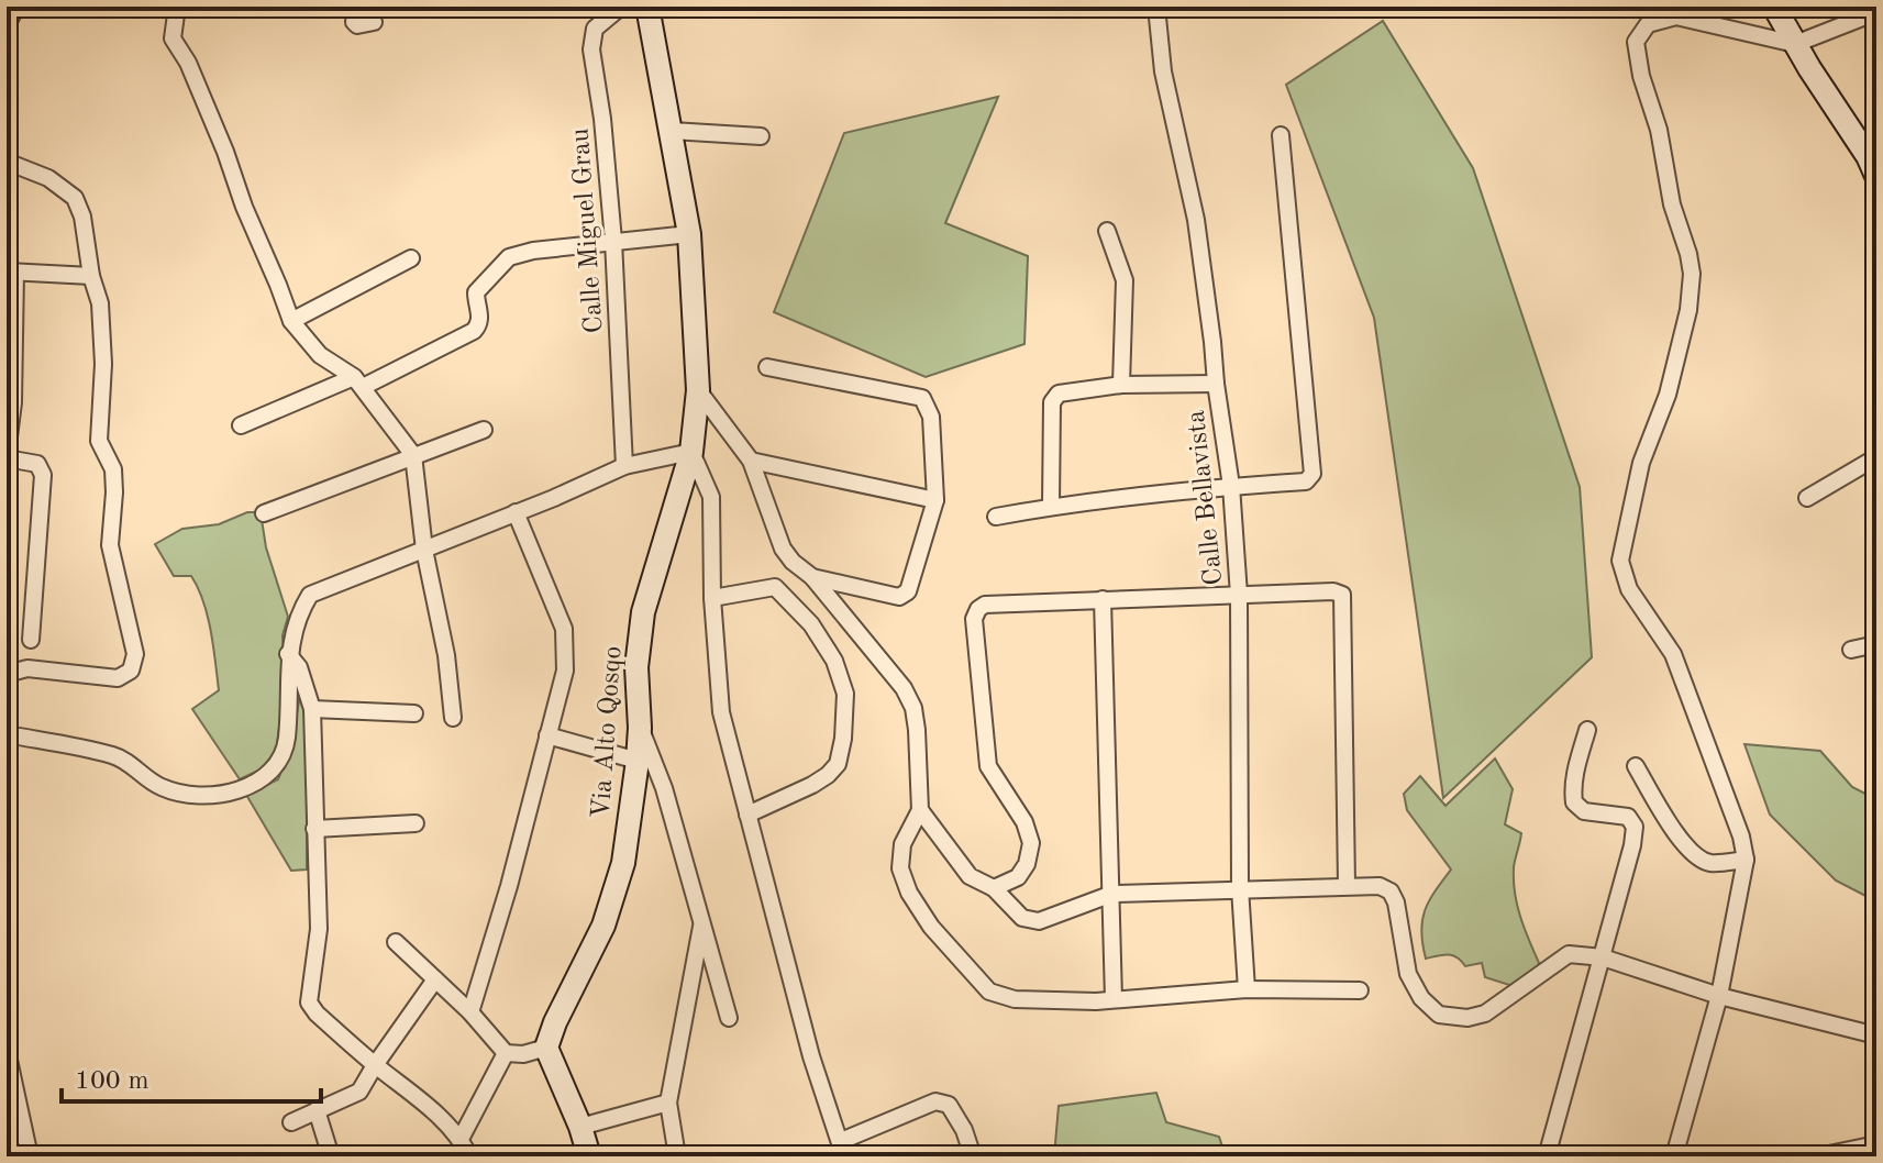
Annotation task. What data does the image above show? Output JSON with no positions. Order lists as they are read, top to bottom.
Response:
{
  "streets": {
    "street": ["Calle Miguel Grau", "Calle Bellavista", "Via Alto Qosqo"]
  },
  "scale_bar": "100 m"
}
